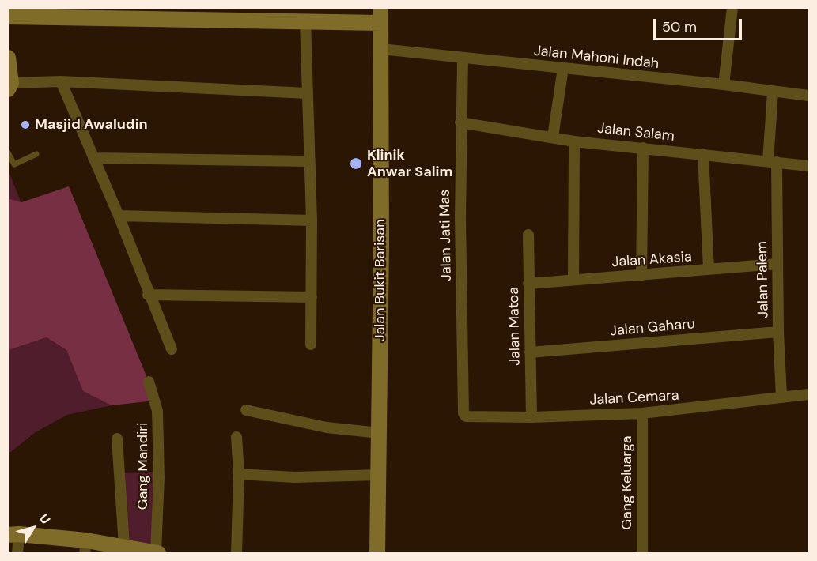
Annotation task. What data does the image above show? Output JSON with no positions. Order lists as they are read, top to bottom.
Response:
{
  "streets": {
    "street": [
      "Jalan Mahoni Indah",
      "Jalan Salam",
      "Jalan Jati Mas",
      "Jalan Akasia",
      "Jalan Palem",
      "Jalan Bukit Barisan",
      "Jalan Matoa",
      "Jalan Gaharu",
      "Jalan Cemara",
      "Gang Mandiri",
      "Gang Keluarga"
    ]
  },
  "crossings": [
    ["Jalan Mahoni Indah", "Jalan Jati Mas"],
    ["Jalan Mahoni Indah", "Jalan Palem"],
    ["Jalan Mahoni Indah", "Jalan Bukit Barisan"],
    ["Jalan Salam", "Jalan Jati Mas"],
    ["Jalan Salam", "Jalan Palem"],
    ["Jalan Jati Mas", "Jalan Cemara"],
    ["Jalan Akasia", "Jalan Palem"],
    ["Jalan Akasia", "Jalan Matoa"],
    ["Jalan Palem", "Jalan Gaharu"],
    ["Jalan Palem", "Jalan Cemara"],
    ["Jalan Matoa", "Jalan Gaharu"],
    ["Jalan Matoa", "Jalan Cemara"],
    ["Jalan Cemara", "Gang Keluarga"]
  ],
  "places": ["Masjid Awaludin", "Klinik Anwar Salim"],
  "scale_bar": "50 m",
  "north": "top right"
}
